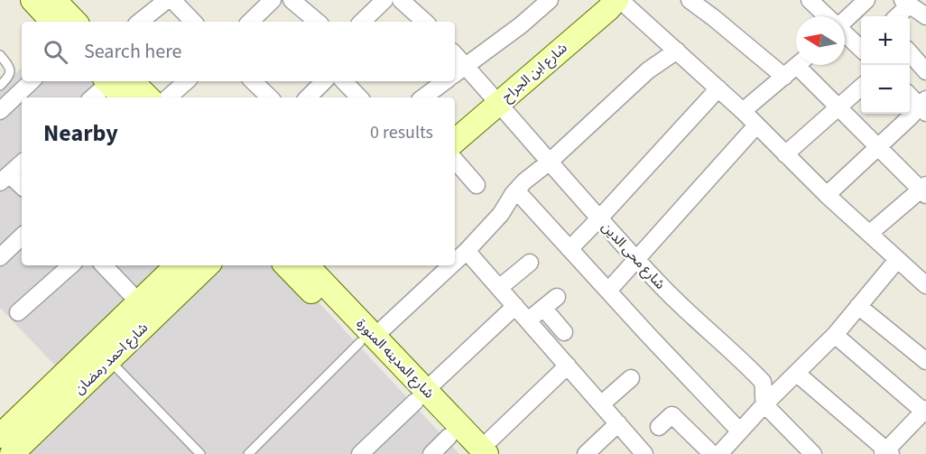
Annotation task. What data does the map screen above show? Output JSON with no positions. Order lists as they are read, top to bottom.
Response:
{
  "streets": {
    "street": [
      "شارع ابن الجراح",
      "شارع محى الدين",
      "شارع احمد رمضان",
      "شارع المدينه المنورة"
    ]
  },
  "crossings": [
    ["شارع ابن الجراح", "شارع محى الدين"]
  ],
  "north": "left",
  "page": {
    "map_buttons": ["+", "−"],
    "search": "Search here",
    "heading": ["Nearby", "0 results"]
  }
}
